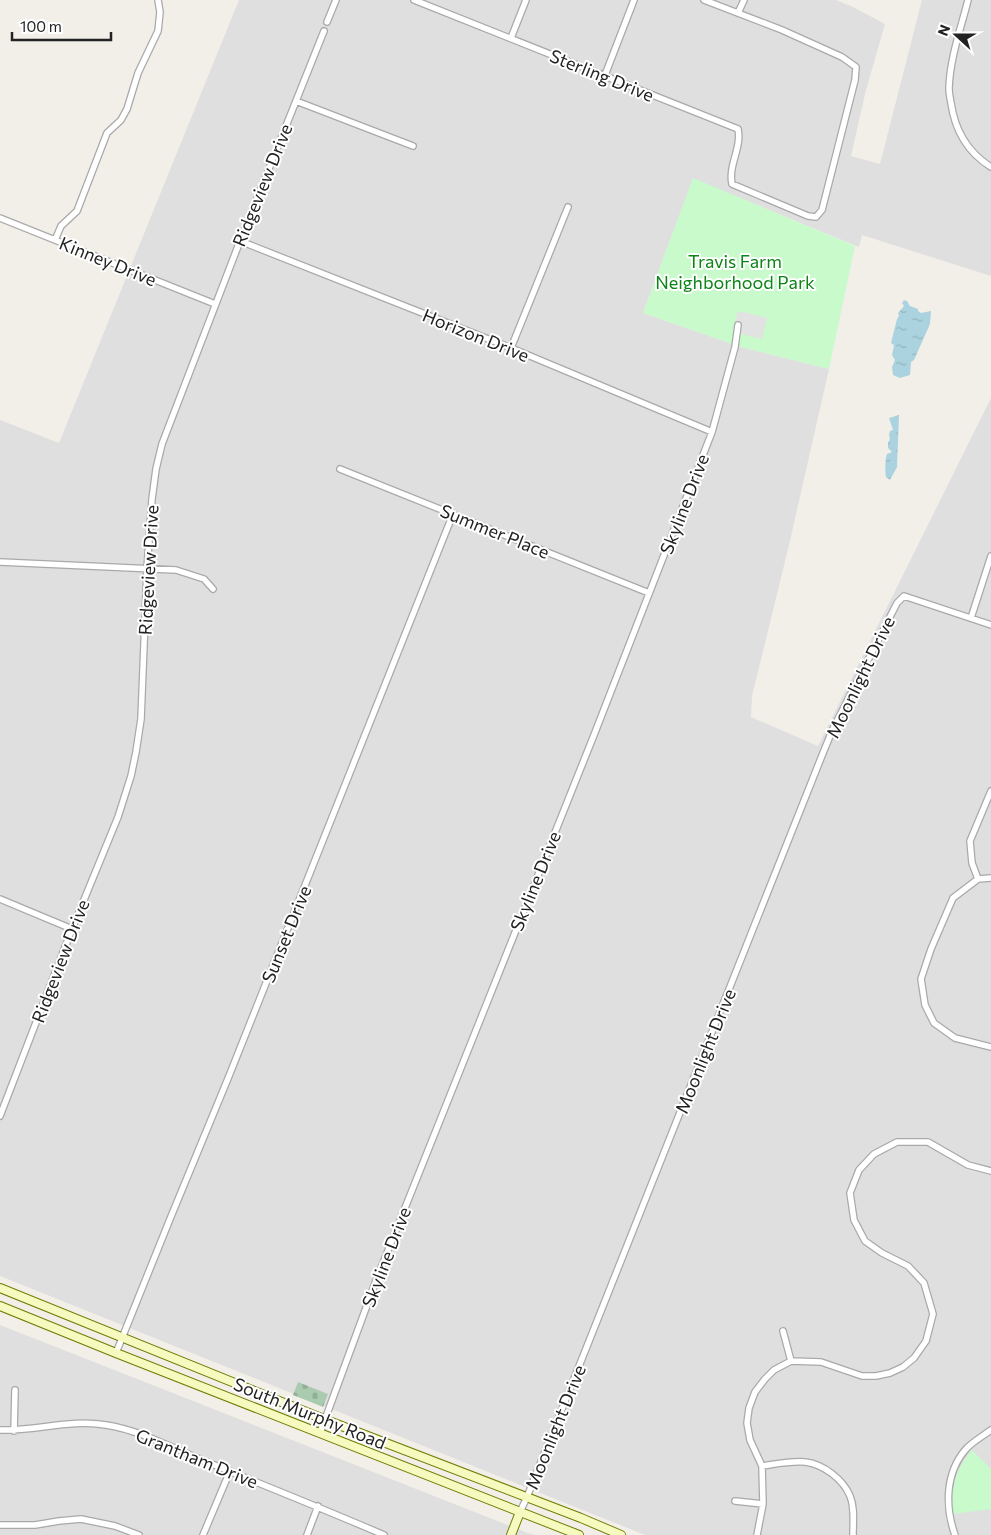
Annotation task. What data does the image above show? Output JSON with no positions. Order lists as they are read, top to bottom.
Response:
{
  "streets": {
    "main road": ["South Murphy Road"],
    "street": [
      "Sterling Drive",
      "Ridgeview Drive",
      "Kinney Drive",
      "Horizon Drive",
      "Skyline Drive",
      "Summer Place",
      "Moonlight Drive",
      "Sunset Drive",
      "Grantham Drive"
    ]
  },
  "crossings": [
    ["Ridgeview Drive", "Kinney Drive"],
    ["Ridgeview Drive", "Horizon Drive"],
    ["Horizon Drive", "Skyline Drive"],
    ["Skyline Drive", "Summer Place"],
    ["Skyline Drive", "South Murphy Road"],
    ["Summer Place", "Sunset Drive"],
    ["Moonlight Drive", "South Murphy Road"],
    ["Sunset Drive", "South Murphy Road"]
  ],
  "parks": ["Travis Farm Neighborhood Park"],
  "scale_bar": "100 m",
  "north": "left"
}
